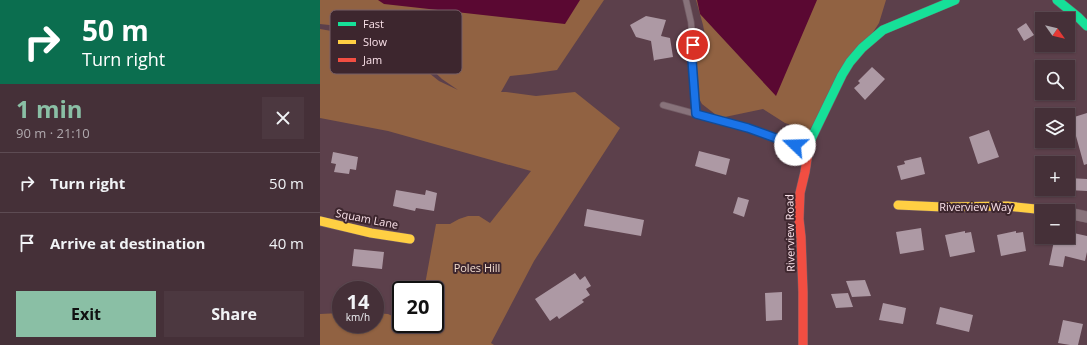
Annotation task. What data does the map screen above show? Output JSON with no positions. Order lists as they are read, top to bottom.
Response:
{
  "streets": {
    "street": ["Riverview Way", "Squam Lane", "Riverview Road"]
  },
  "parks": ["Poles Hill"],
  "legend": ["Fast", "Slow", "Jam"],
  "north": "bottom right",
  "page": {
    "turn": ["50 m", "Turn right"],
    "map_buttons": ["+", "−"],
    "heading": ["1 min", "90 m · 21:10"],
    "list": [
      {
        "name": "Turn right",
        "value": "50 m"
      },
      {
        "name": "Arrive at destination",
        "value": "40 m"
      }
    ],
    "speed": "14 km/h",
    "limit": "20",
    "buttons": ["Exit", "Share"]
  }
}
